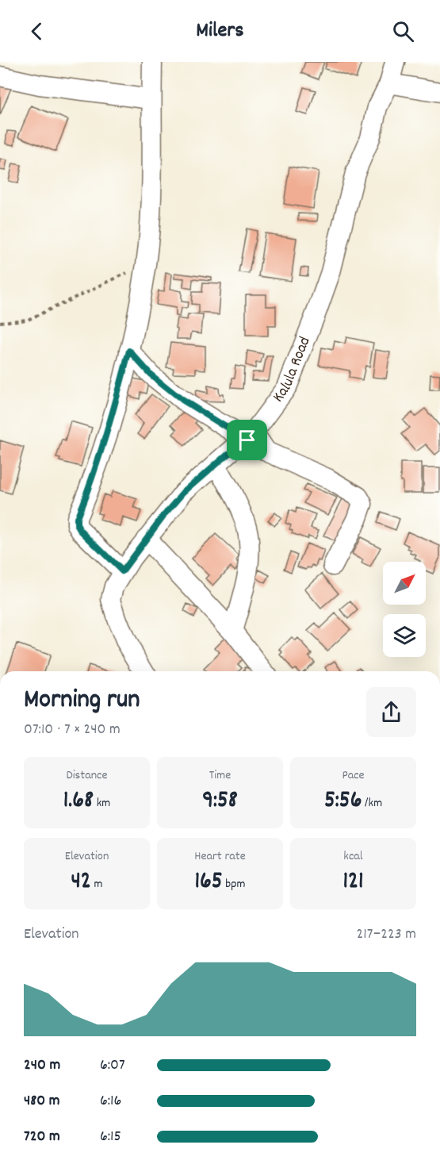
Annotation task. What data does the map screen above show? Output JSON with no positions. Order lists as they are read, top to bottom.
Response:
{
  "streets": {
    "street": ["Kalula Road"]
  },
  "north": "top right",
  "page": {
    "header": "Milers",
    "heading": ["Morning run", "07:10 · 7 × 240 m"],
    "stats": [
      ["Distance", "1.68 km"],
      ["Time", "9:58"],
      ["Pace", "5:56 /km"],
      ["Elevation", "42 m"],
      ["Heart rate", "165 bpm"],
      ["kcal", "121"]
    ],
    "chart": ["Elevation", "217–223 m"],
    "list": [
      {
        "name": "240 m",
        "note": "6:07"
      },
      {
        "name": "480 m",
        "note": "6:16"
      },
      {
        "name": "720 m",
        "note": "6:15"
      }
    ]
  }
}
